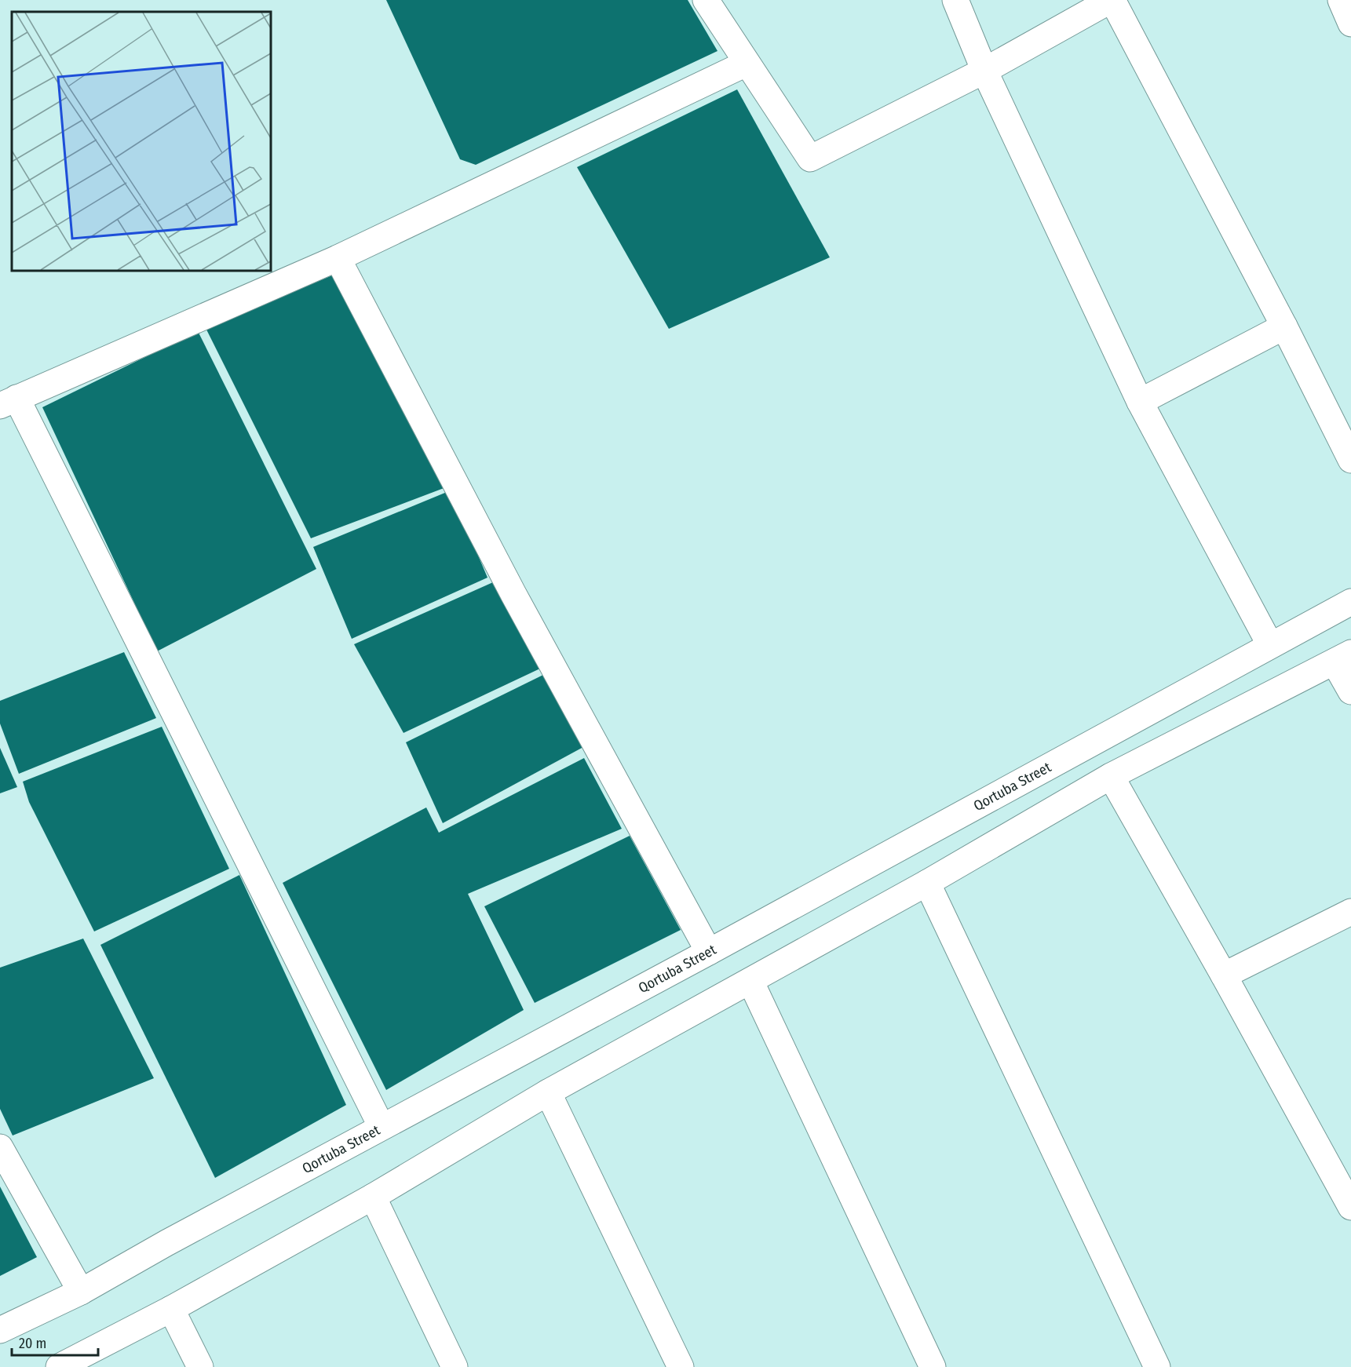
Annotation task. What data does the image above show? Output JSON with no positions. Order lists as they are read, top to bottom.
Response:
{
  "streets": {
    "street": ["Qortuba Street"]
  },
  "scale_bar": "20 m"
}
